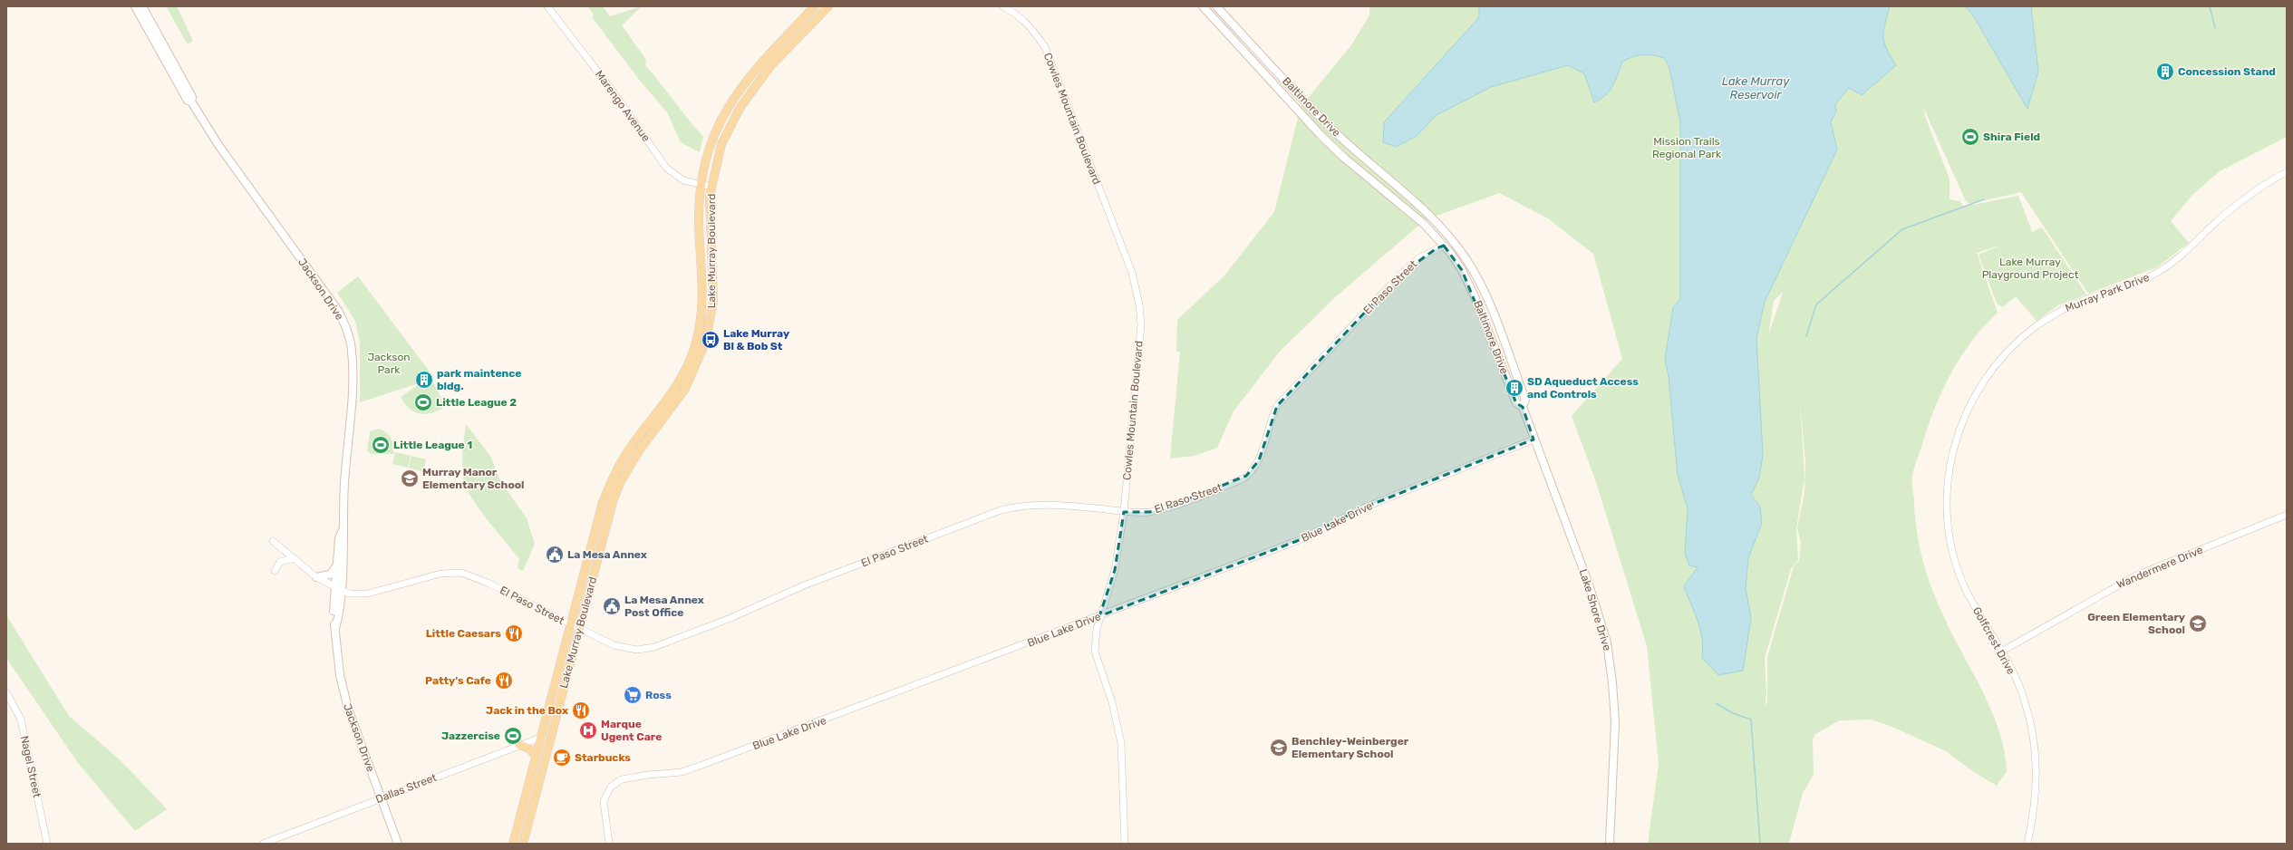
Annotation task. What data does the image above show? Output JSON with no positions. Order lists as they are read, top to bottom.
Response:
{
  "streets": {
    "main road": [
      "Baltimore Drive",
      "Lake Murray Boulevard",
      "Jackson Drive",
      "Lake Shore Drive"
    ],
    "street": [
      "Marengo Avenue",
      "Cowles Mountain Boulevard",
      "El Paso Street",
      "Murray Park Drive",
      "Blue Lake Drive",
      "Wandermere Drive",
      "Golfcrest Drive",
      "Nagel Street",
      "Dallas Street"
    ]
  },
  "crossings": [
    ["Marengo Avenue", "Lake Murray Boulevard"],
    ["Baltimore Drive", "El Paso Street"],
    ["Baltimore Drive", "Lake Shore Drive"],
    ["Cowles Mountain Boulevard", "El Paso Street"],
    ["Cowles Mountain Boulevard", "Blue Lake Drive"],
    ["Lake Murray Boulevard", "El Paso Street"],
    ["Lake Murray Boulevard", "Dallas Street"],
    ["El Paso Street", "Jackson Drive"],
    ["Jackson Drive", "Dallas Street"],
    ["Murray Park Drive", "Golfcrest Drive"],
    ["Blue Lake Drive", "Lake Shore Drive"],
    ["Wandermere Drive", "Golfcrest Drive"]
  ],
  "water": ["Lake Murray Reservoir"],
  "parks": ["Mission Trails Regional Park", "Lake Murray Playground Project", "Jackson Park"],
  "places": {
    "building": ["Concession Stand", "park maintence bldg.", "SD Aqueduct Access and Controls"],
    "sports": [
      "Shira Field",
      "Little League 2",
      "Little League 1",
      "Jazzercise"
    ],
    "bus stop": ["Lake Murray Bl & Bob St"],
    "school or university": ["Murray Manor Elementary School", "Green Elementary School", "Benchley-Weinberger Elementary School"],
    "public building": ["La Mesa Annex", "La Mesa Annex Post Office"],
    "restaurant": ["Little Caesars", "Patty's Cafe", "Jack in the Box"],
    "supermarket": ["Ross"],
    "hospital": ["Marque Ugent Care"],
    "cafe": ["Starbucks"]
  }
}
